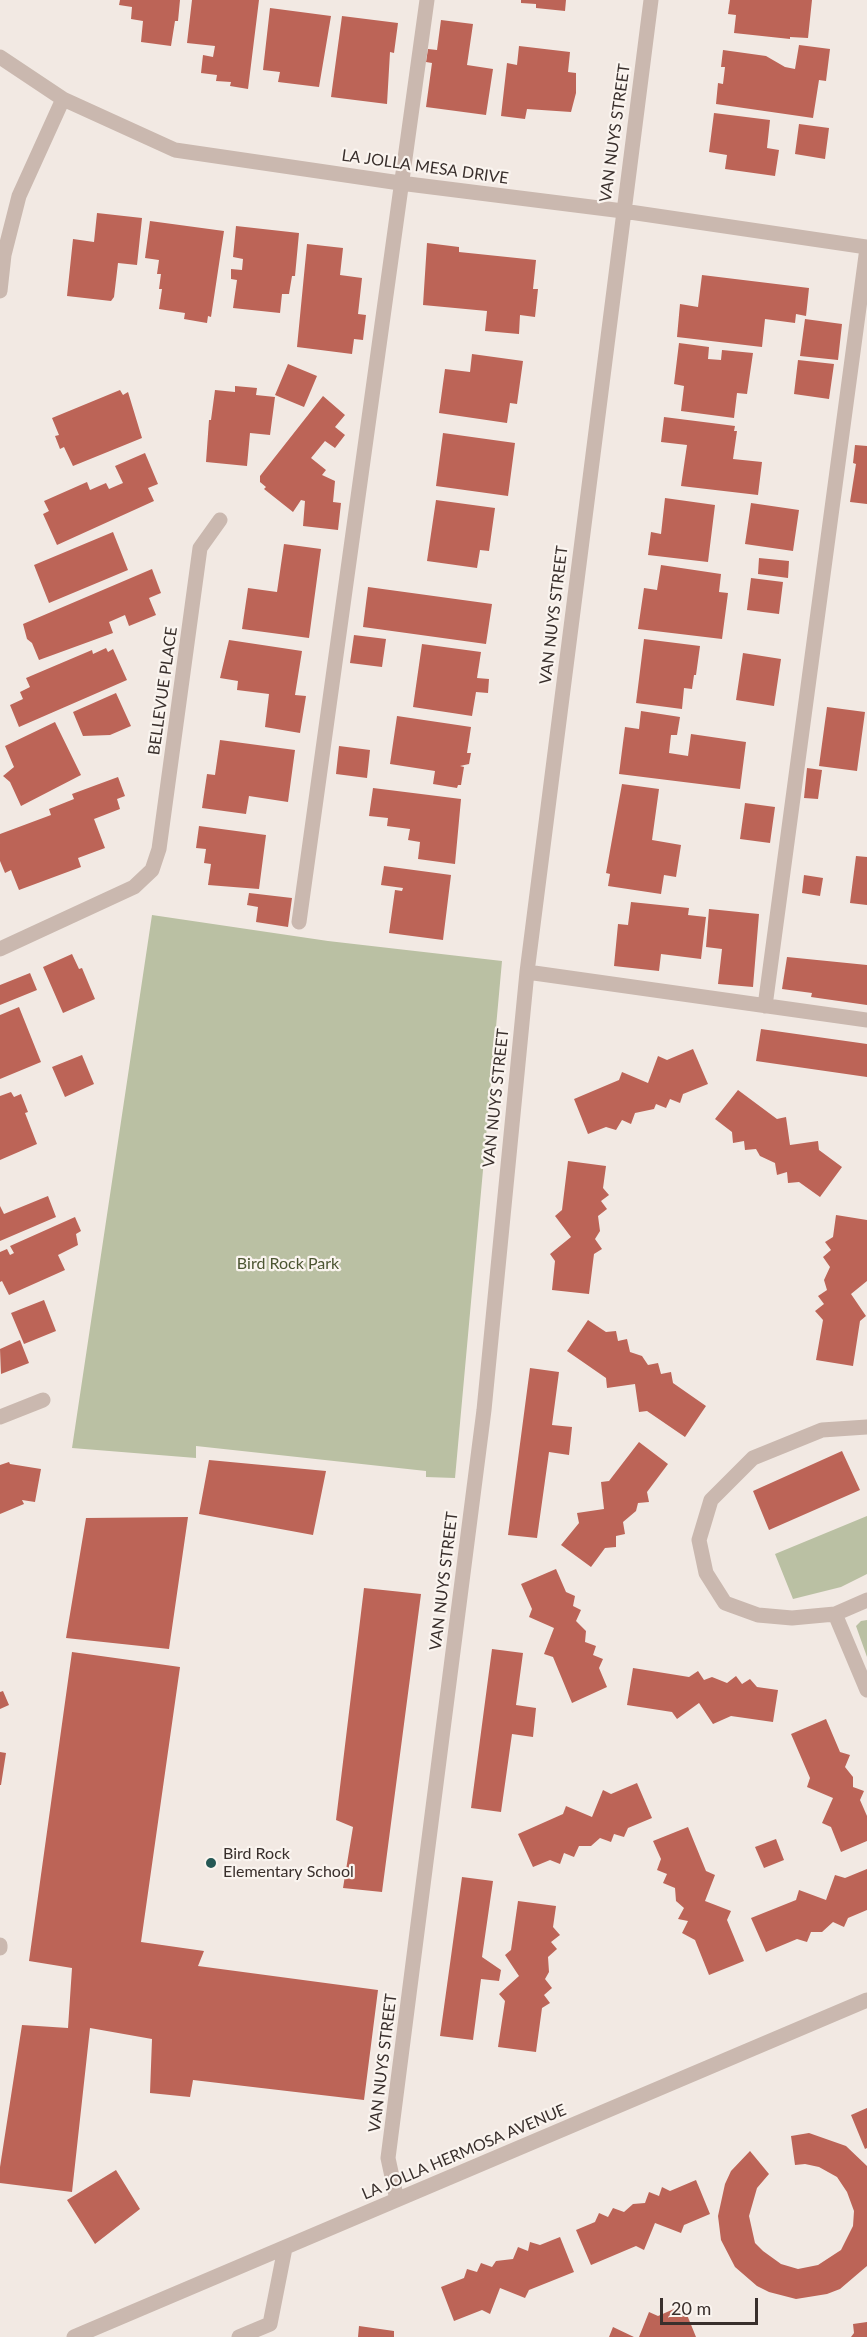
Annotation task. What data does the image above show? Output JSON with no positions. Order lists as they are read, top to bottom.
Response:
{
  "streets": {
    "street": [
      "VAN NUYS STREET",
      "LA JOLLA MESA DRIVE",
      "BELLEVUE PLACE",
      "LA JOLLA HERMOSA AVENUE"
    ]
  },
  "crossings": [
    ["VAN NUYS STREET", "LA JOLLA MESA DRIVE"],
    ["VAN NUYS STREET", "LA JOLLA HERMOSA AVENUE"]
  ],
  "parks": ["Bird Rock Park"],
  "places": ["Bird Rock Elementary School"],
  "scale_bar": "20 m"
}
